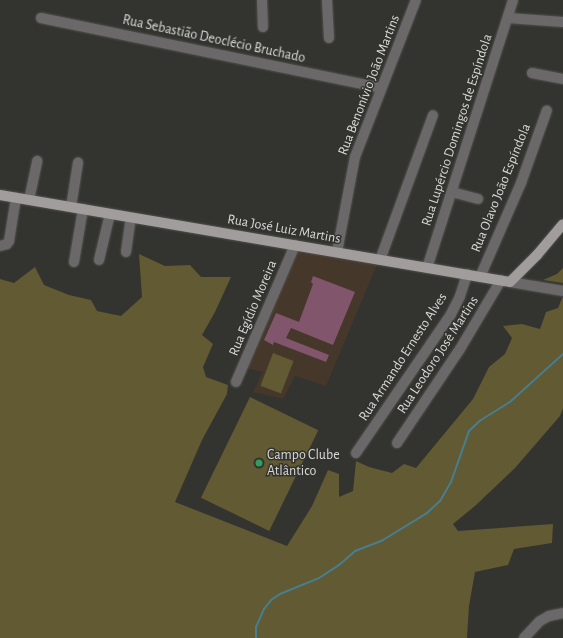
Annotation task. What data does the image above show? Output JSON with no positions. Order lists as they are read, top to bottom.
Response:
{
  "streets": {
    "main road": ["Rua José Luiz Martins"],
    "street": [
      "Rua Sebastião Deoclécio Bruchado",
      "Rua Benonívio João Martins",
      "Rua Lupércio Domingos de Espíndola",
      "Rua Olavo João Espíndola",
      "Rua Egídio Moreira",
      "Rua Leodoro José Martins",
      "Rua Armando Ernesto Alves"
    ]
  },
  "crossings": [
    ["Rua Sebastião Deoclécio Bruchado", "Rua Benonívio João Martins"],
    ["Rua Benonívio João Martins", "Rua José Luiz Martins"],
    ["Rua Lupércio Domingos de Espíndola", "Rua José Luiz Martins"],
    ["Rua Olavo João Espíndola", "Rua José Luiz Martins"],
    ["Rua José Luiz Martins", "Rua Egídio Moreira"],
    ["Rua José Luiz Martins", "Rua Leodoro José Martins"],
    ["Rua José Luiz Martins", "Rua Armando Ernesto Alves"]
  ],
  "places": ["Campo Clube Atlântico"]
}
